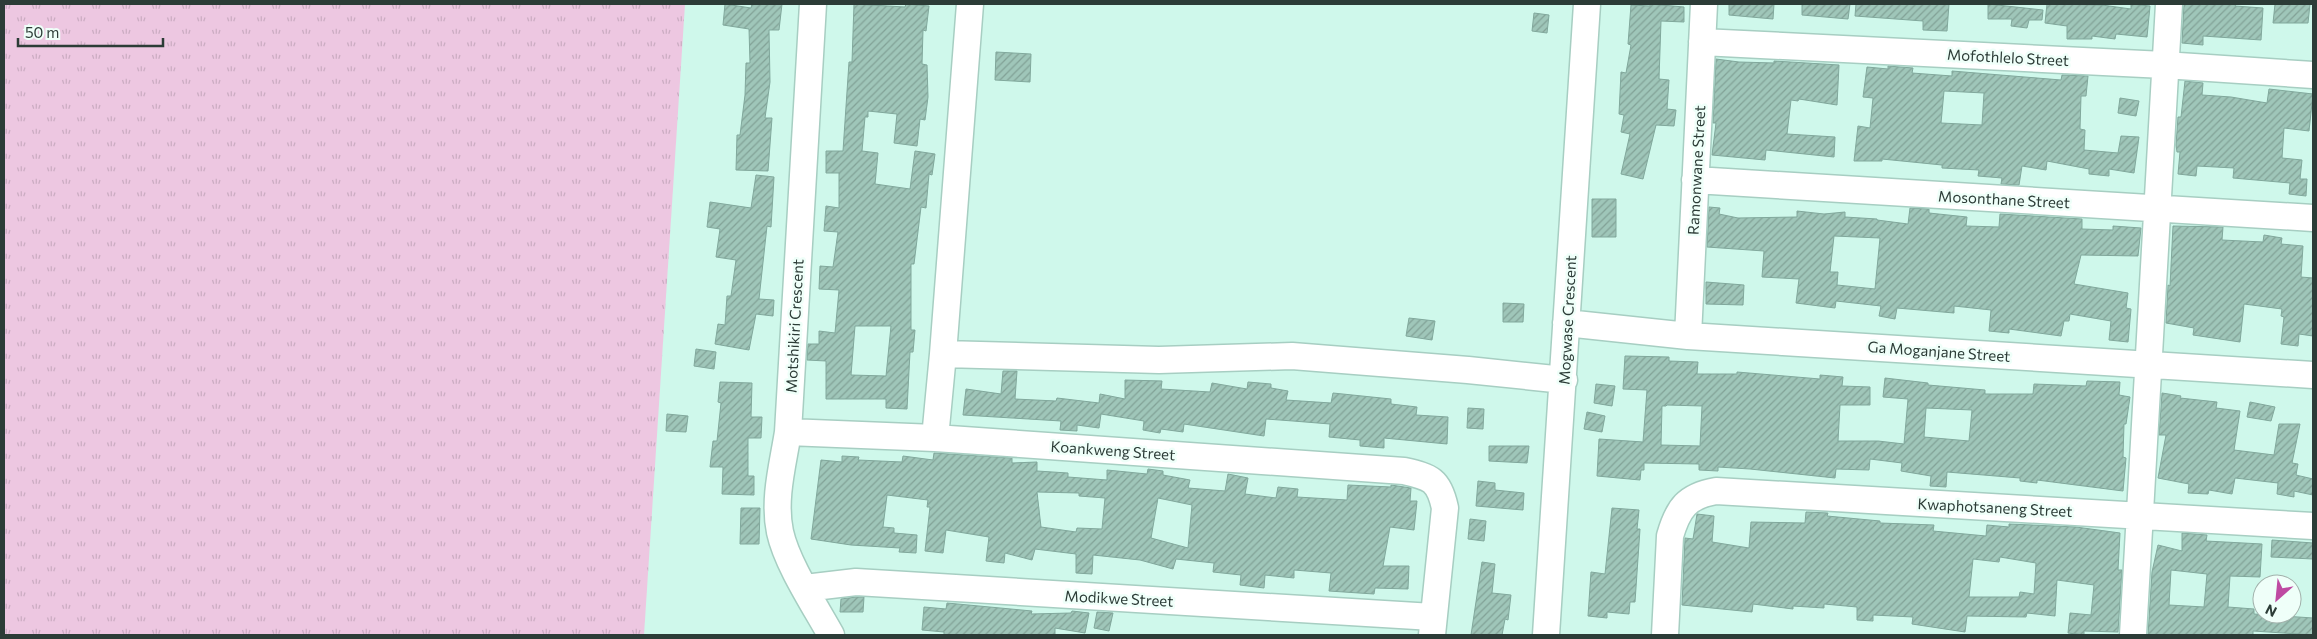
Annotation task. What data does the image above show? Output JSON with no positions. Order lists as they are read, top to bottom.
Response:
{
  "streets": {
    "street": [
      "Mofothlelo Street",
      "Ramonwane Street",
      "Mosonthane Street",
      "Mogwase Crescent",
      "Motshikiri Crescent",
      "Ga Moganjane Street",
      "Koankweng Street",
      "Kwaphotsaneng Street",
      "Modikwe Street"
    ]
  },
  "crossings": [
    ["Mofothlelo Street", "Ramonwane Street"],
    ["Ramonwane Street", "Mosonthane Street"],
    ["Ramonwane Street", "Ga Moganjane Street"],
    ["Mogwase Crescent", "Ga Moganjane Street"],
    ["Motshikiri Crescent", "Koankweng Street"],
    ["Motshikiri Crescent", "Modikwe Street"],
    ["Koankweng Street", "Modikwe Street"]
  ],
  "scale_bar": "50 m",
  "north": "bottom left"
}
